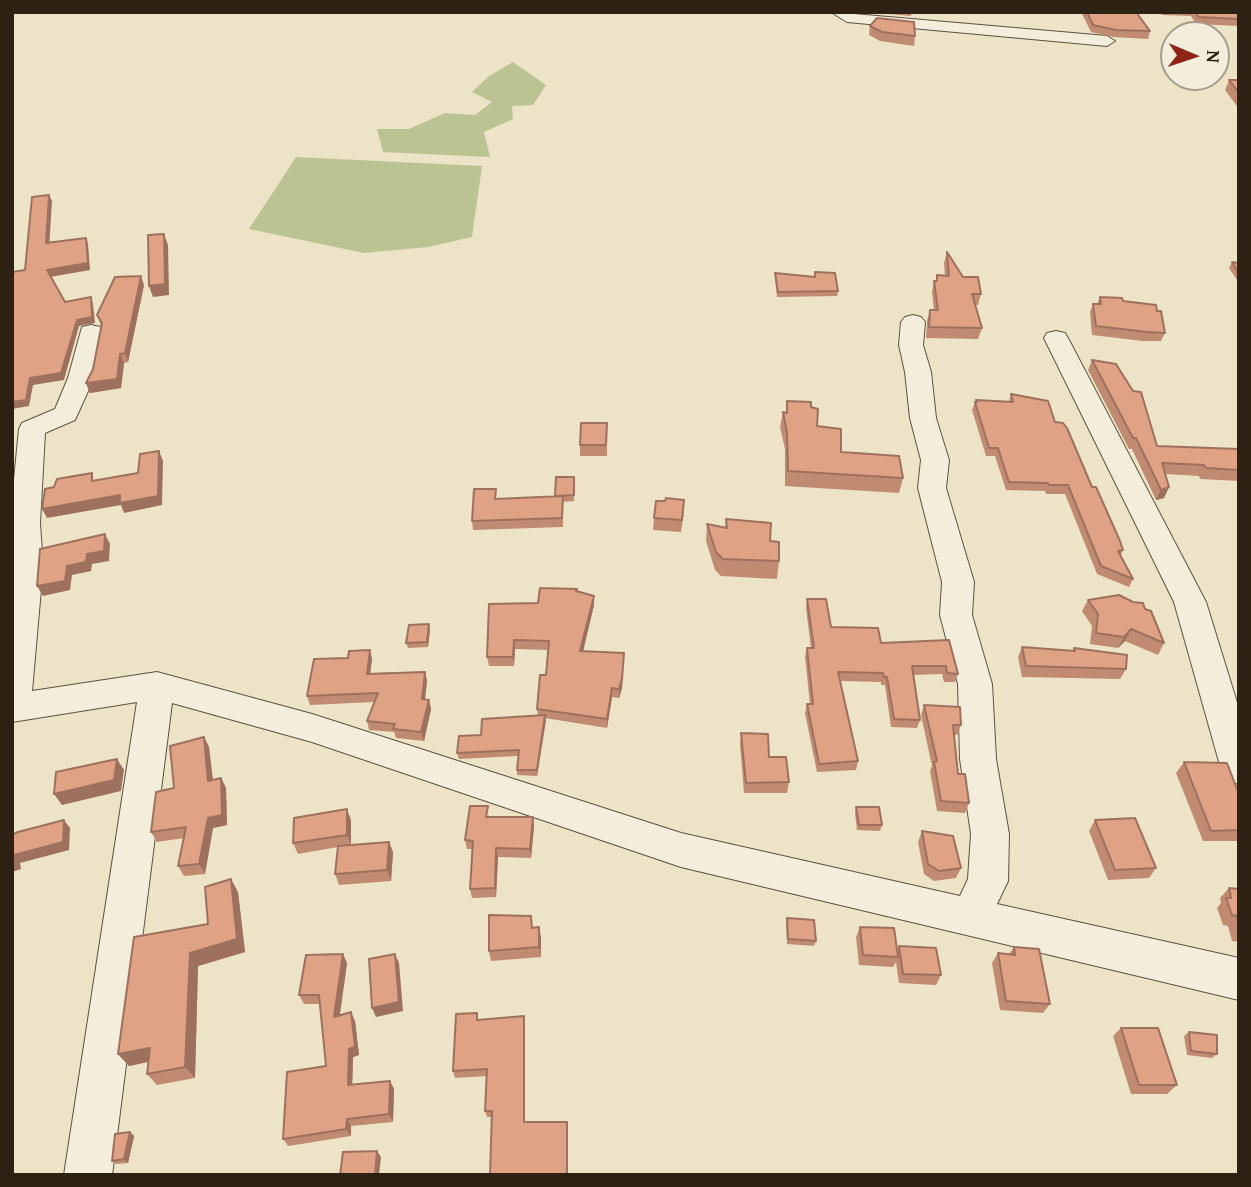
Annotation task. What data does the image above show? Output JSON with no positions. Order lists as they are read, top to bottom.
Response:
{
  "north": "right"
}
